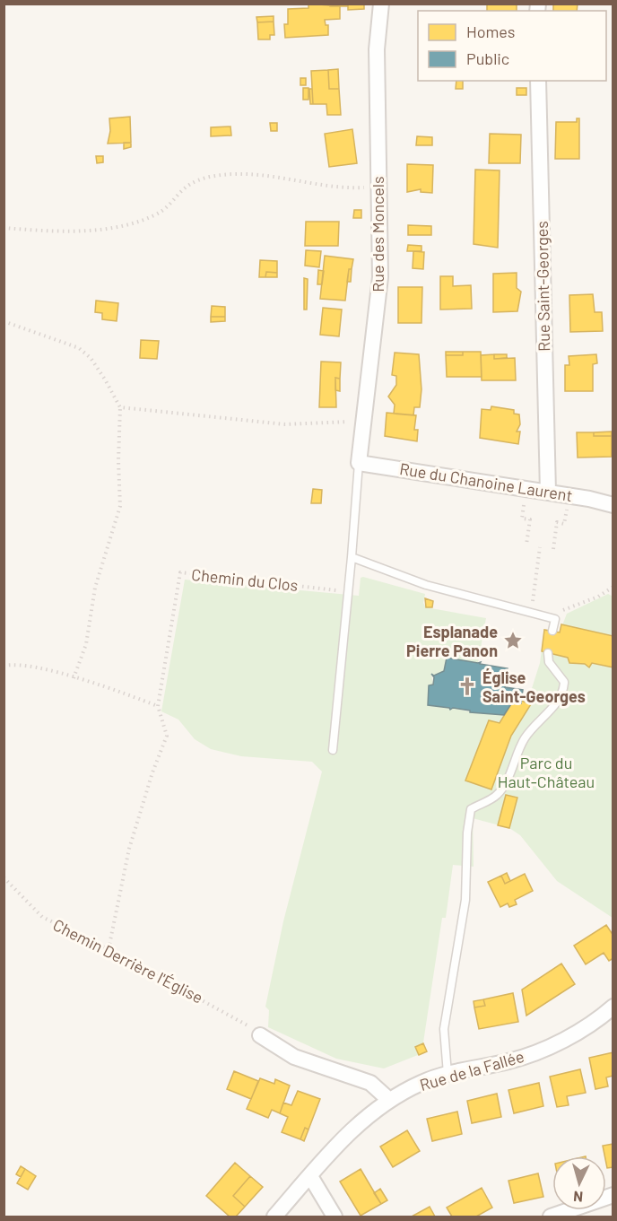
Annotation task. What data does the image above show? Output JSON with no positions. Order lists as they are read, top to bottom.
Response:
{
  "streets": {
    "street": [
      "Rue des Moncels",
      "Rue Saint-Georges",
      "Rue du Chanoine Laurent",
      "Rue de la Fallée"
    ],
    "path": ["Chemin du Clos", "Chemin Derrière l'Église"]
  },
  "crossings": [
    ["Rue des Moncels", "Rue du Chanoine Laurent"],
    ["Rue Saint-Georges", "Rue du Chanoine Laurent"]
  ],
  "parks": ["Parc du Haut-Château"],
  "places": {
    "place": ["Esplanade Pierre Panon"],
    "church": ["Église Saint-Georges"]
  },
  "legend": ["Homes", "Public"],
  "north": "bottom"
}
